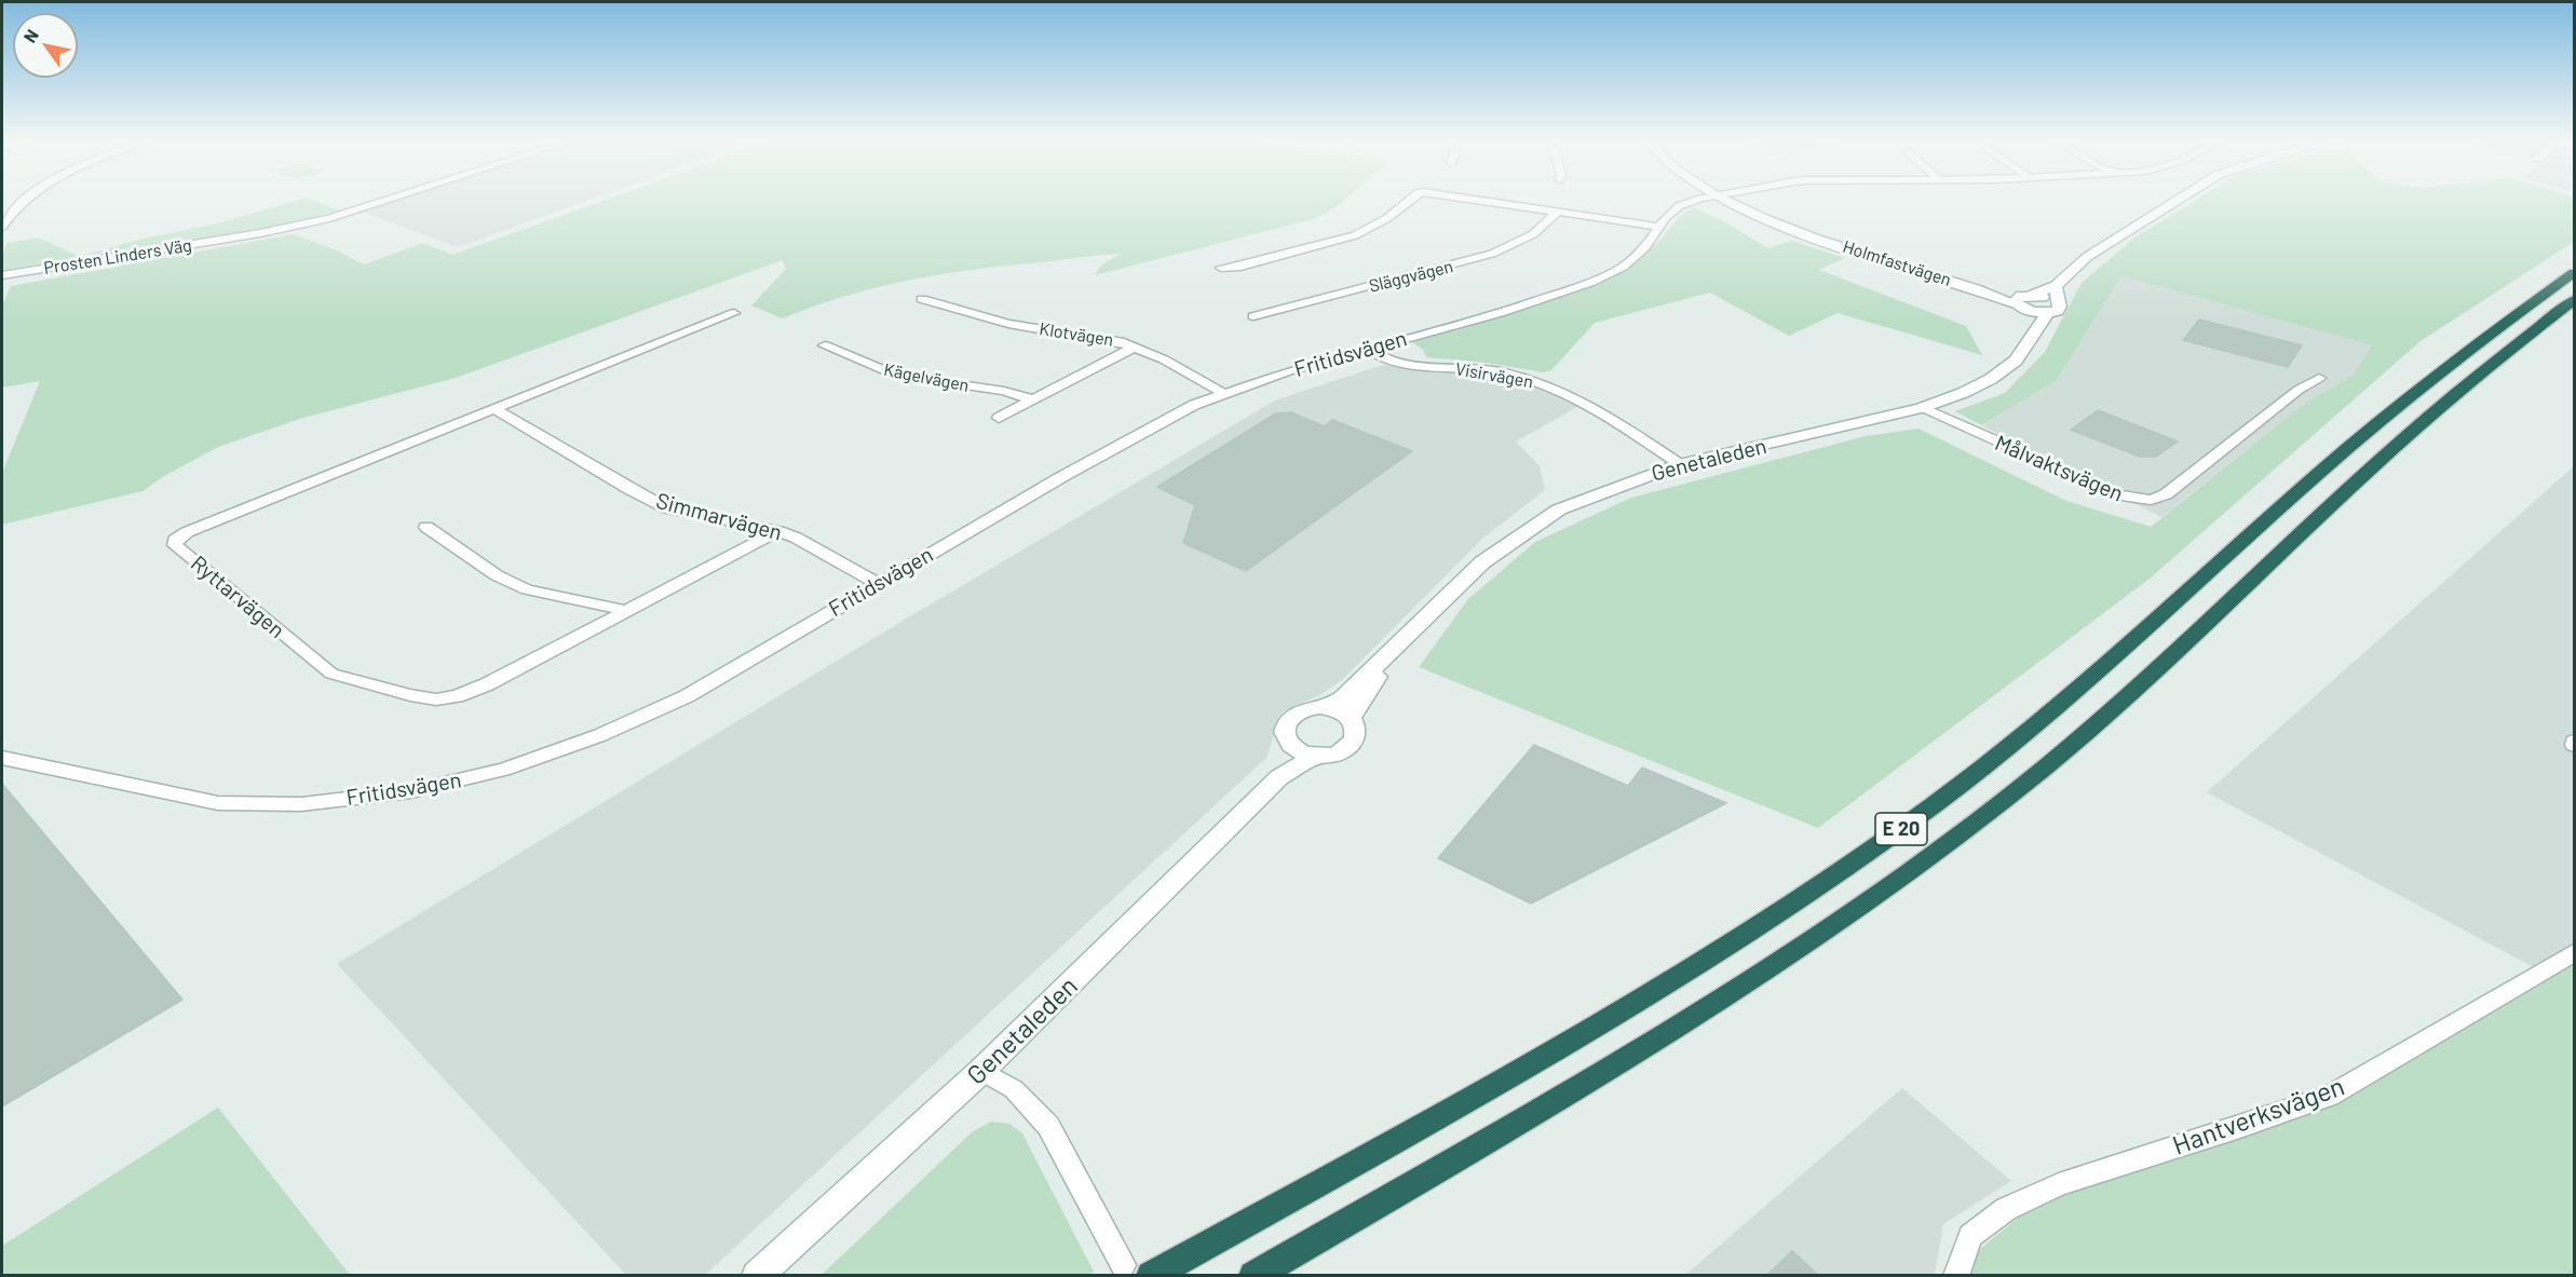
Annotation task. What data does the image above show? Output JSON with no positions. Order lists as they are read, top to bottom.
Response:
{
  "streets": {
    "highway": ["E 20"],
    "main road": ["Holmfastvägen", "Genetaleden"],
    "street": [
      "Prosten Linders Väg",
      "Släggvägen",
      "Klotvägen",
      "Fritidsvägen",
      "Visirvägen",
      "Kägelvägen",
      "Målvaktsvägen",
      "Simmarvägen",
      "Ryttarvägen",
      "Hantverksvägen"
    ]
  },
  "crossings": [
    ["Klotvägen", "Fritidsvägen"],
    ["Fritidsvägen", "Visirvägen"],
    ["Fritidsvägen", "Simmarvägen"],
    ["Visirvägen", "Genetaleden"],
    ["Genetaleden", "Målvaktsvägen"],
    ["Simmarvägen", "Ryttarvägen"]
  ],
  "north": "top left"
}
